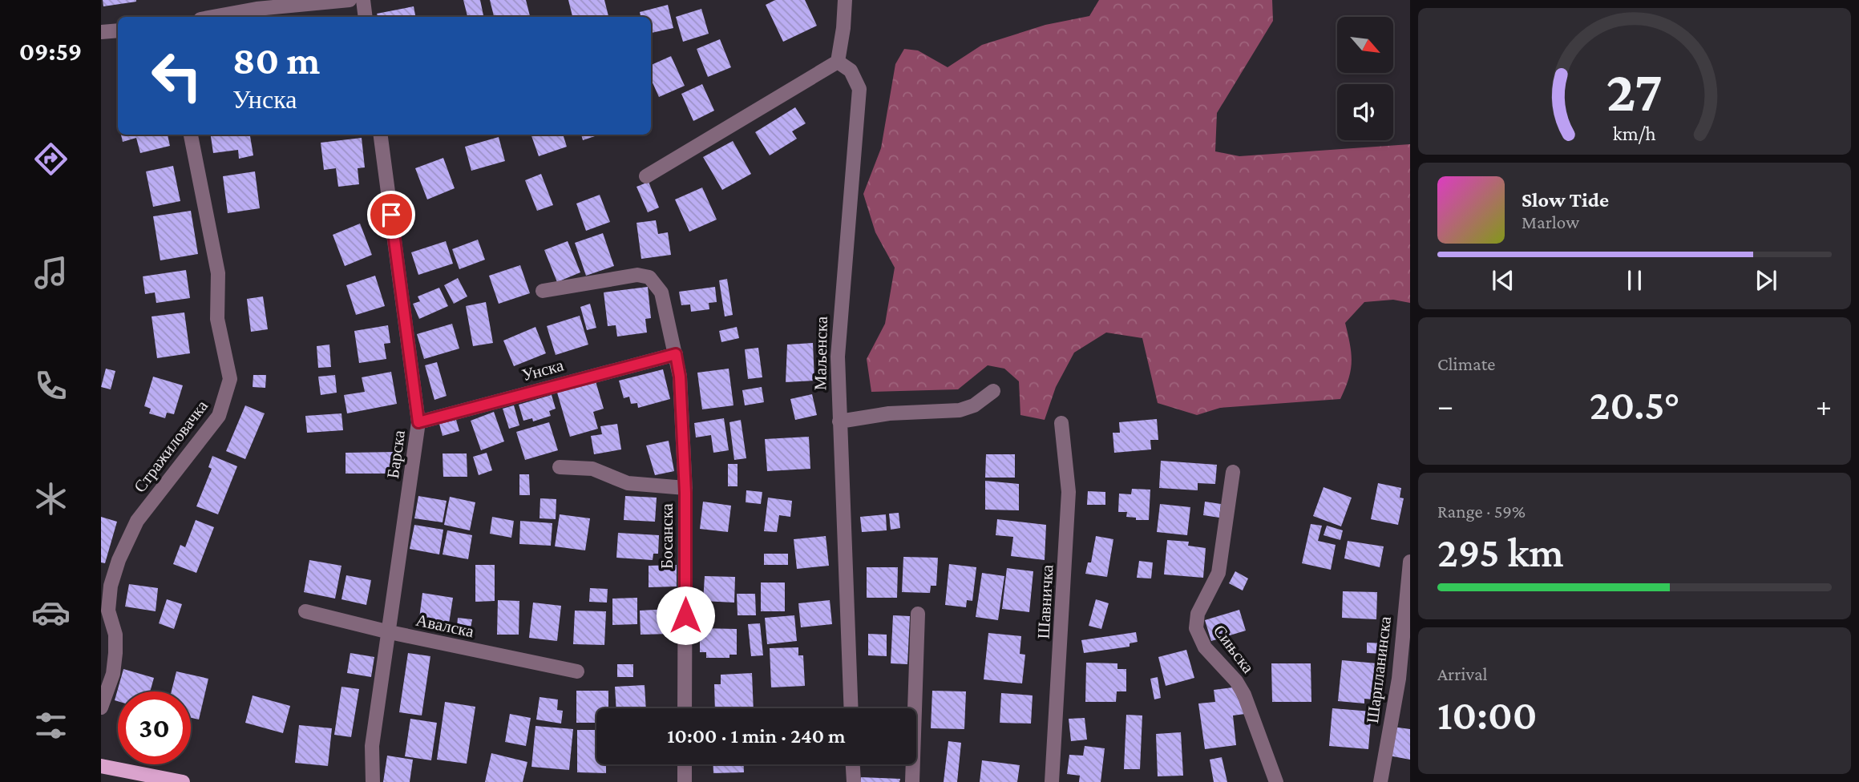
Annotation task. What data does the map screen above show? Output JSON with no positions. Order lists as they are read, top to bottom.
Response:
{
  "streets": {
    "street": [
      "Маљенска",
      "Унска",
      "Стражиловачка",
      "Барска",
      "Босанска",
      "Шавничка",
      "Авалска",
      "Сињска",
      "Шарпланинска"
    ]
  },
  "crossings": [
    ["Унска", "Барска"],
    ["Унска", "Босанска"],
    ["Барска", "Авалска"]
  ],
  "north": "bottom right",
  "page": {
    "tabs": "09:59",
    "turn": ["80 m", "Унска"],
    "song": ["Slow Tide", "Marlow"],
    "tile": [
      "Climate",
      ["Range · 59%", "295 km"],
      ["Arrival", "10:00"]
    ],
    "heat": ["−", "20.5°", "+"],
    "limit": "30",
    "trip": "10:00 · 1 min · 240 m",
    "gauge": ["27", "km/h"]
  }
}
